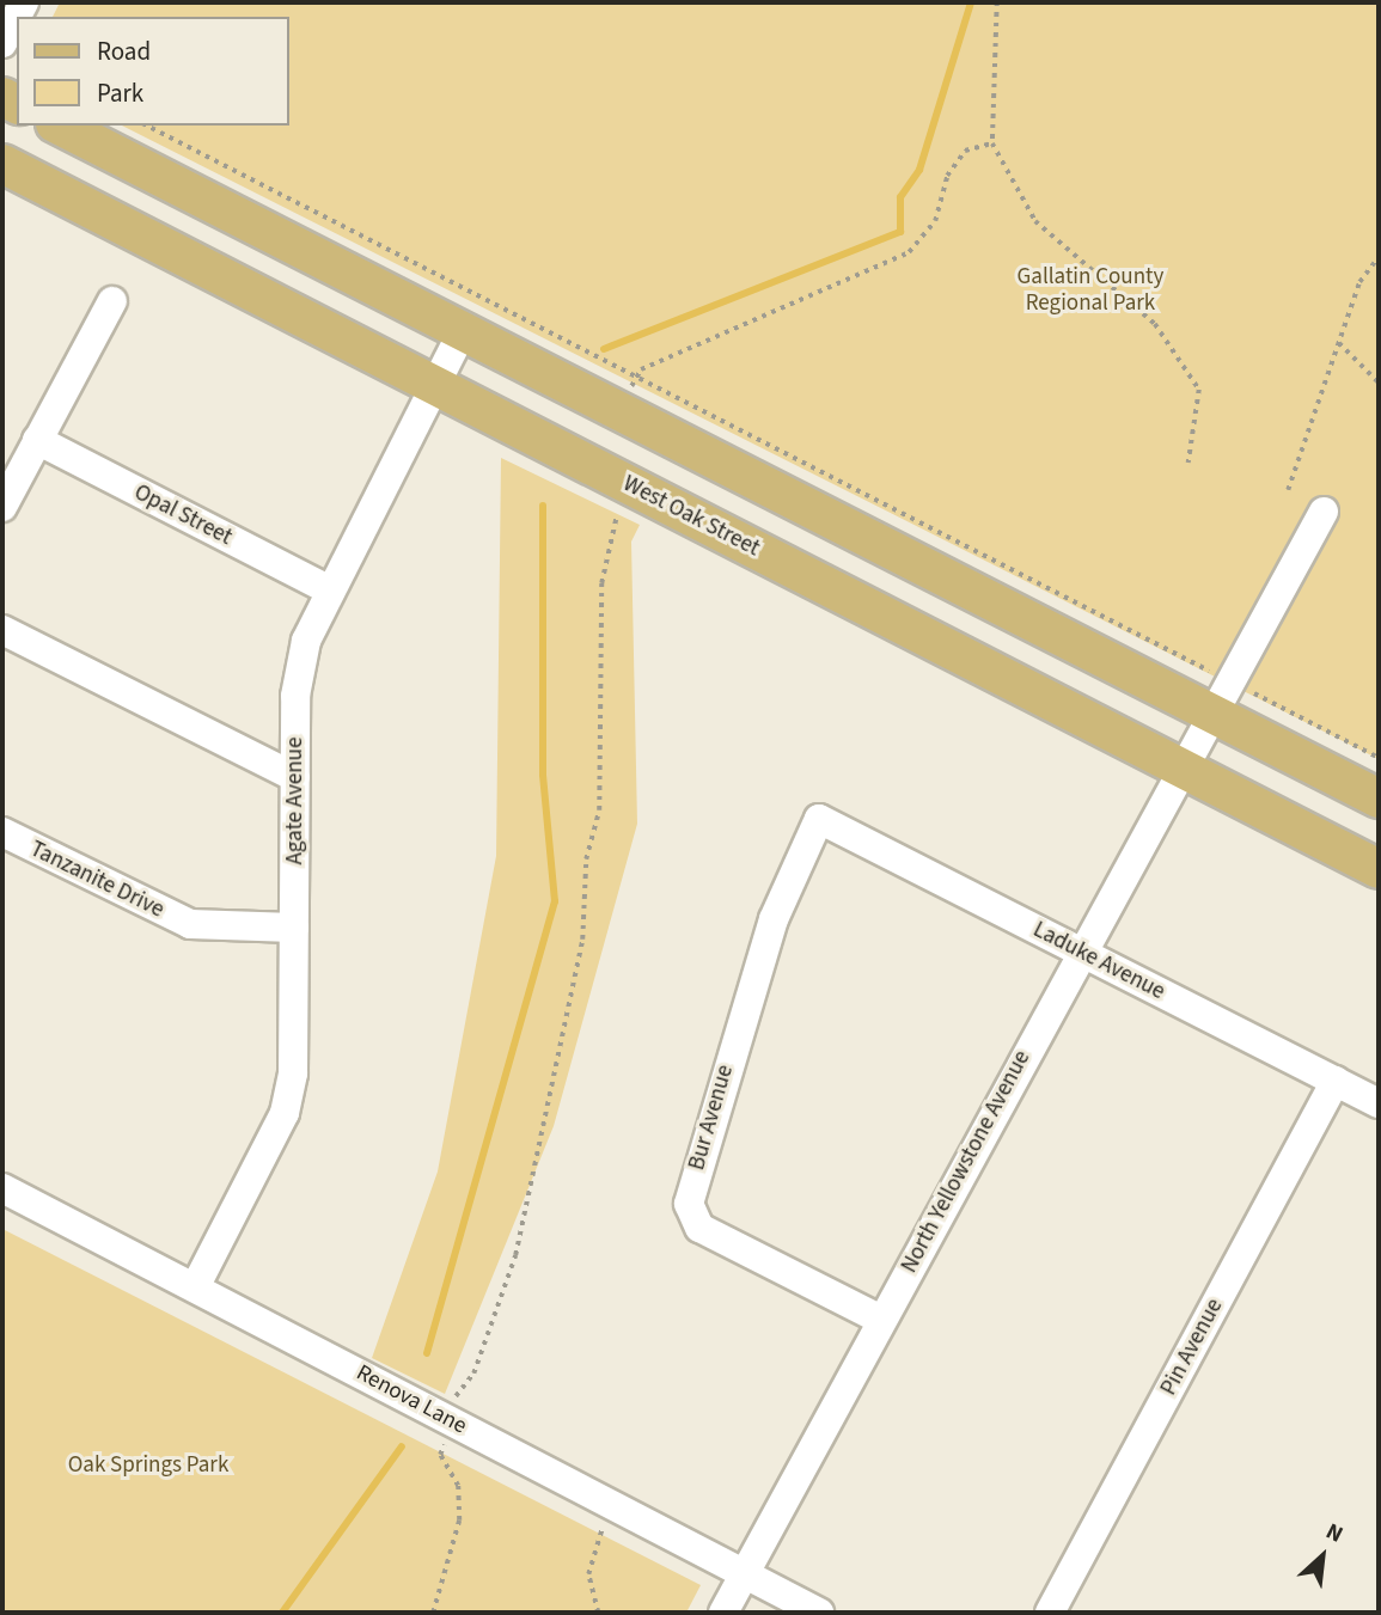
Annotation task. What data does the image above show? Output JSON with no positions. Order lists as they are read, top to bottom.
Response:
{
  "streets": {
    "main road": ["West Oak Street"],
    "street": [
      "Opal Street",
      "Agate Avenue",
      "Tanzanite Drive",
      "Laduke Avenue",
      "Bur Avenue",
      "North Yellowstone Avenue",
      "Pin Avenue",
      "Renova Lane"
    ]
  },
  "crossings": [
    ["Opal Street", "Agate Avenue"],
    ["West Oak Street", "Agate Avenue"],
    ["West Oak Street", "North Yellowstone Avenue"],
    ["Agate Avenue", "Tanzanite Drive"],
    ["Agate Avenue", "Renova Lane"],
    ["Laduke Avenue", "Bur Avenue"],
    ["Laduke Avenue", "North Yellowstone Avenue"],
    ["Laduke Avenue", "Pin Avenue"],
    ["Bur Avenue", "North Yellowstone Avenue"],
    ["North Yellowstone Avenue", "Renova Lane"]
  ],
  "parks": ["Gallatin County Regional Park", "Oak Springs Park"],
  "legend": ["Road", "Park"],
  "north": "top right"
}
